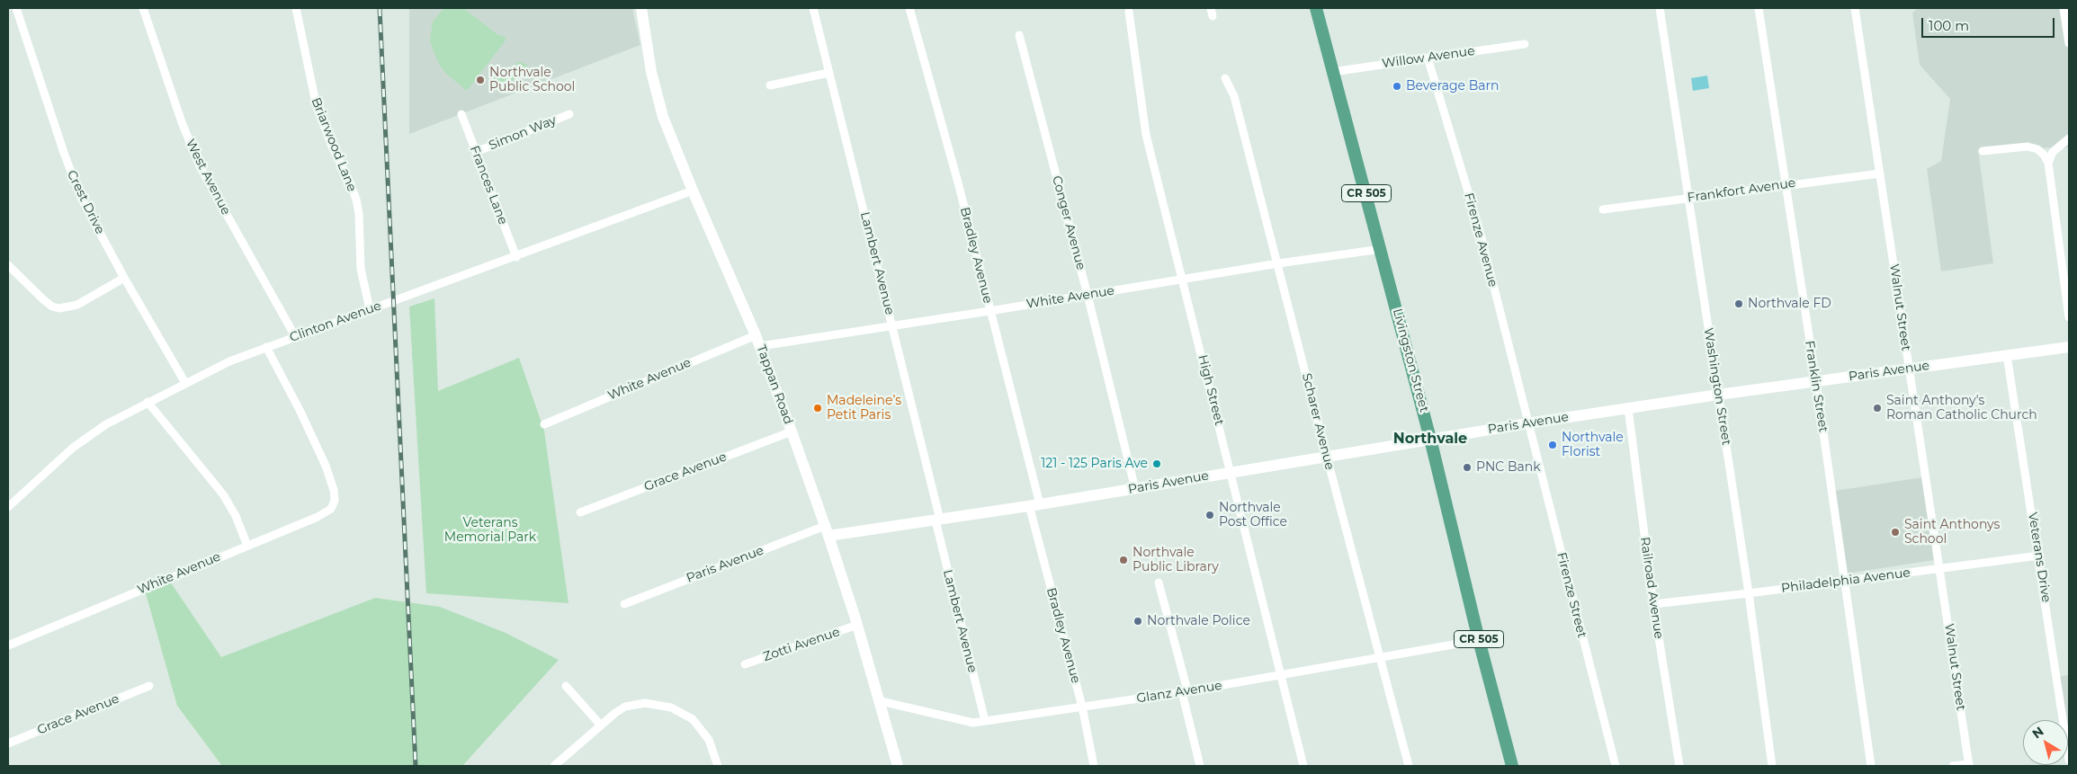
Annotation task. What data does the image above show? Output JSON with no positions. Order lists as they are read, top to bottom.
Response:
{
  "streets": {
    "main road": ["CR 505", "Livingston Street"],
    "street": [
      "Willow Avenue",
      "Simon Way",
      "Briarwood Lane",
      "West Avenue",
      "Frances Lane",
      "Frankfort Avenue",
      "Crest Drive",
      "Conger Avenue",
      "Firenze Avenue",
      "Bradley Avenue",
      "Lambert Avenue",
      "White Avenue",
      "Walnut Street",
      "Clinton Avenue",
      "Paris Avenue",
      "Tappan Road",
      "Washington Street",
      "Franklin Street",
      "High Street",
      "Scharer Avenue",
      "Grace Avenue",
      "Veterans Drive",
      "Philadelphia Avenue",
      "Railroad Avenue",
      "Firenze Street",
      "Zotti Avenue",
      "Glanz Avenue"
    ]
  },
  "crossings": [
    ["Willow Avenue", "Firenze Avenue"],
    ["Willow Avenue", "Livingston Street"],
    ["Simon Way", "Frances Lane"],
    ["Briarwood Lane", "Clinton Avenue"],
    ["West Avenue", "Clinton Avenue"],
    ["Frances Lane", "Clinton Avenue"],
    ["Frankfort Avenue", "Walnut Street"],
    ["Frankfort Avenue", "Washington Street"],
    ["Frankfort Avenue", "Franklin Street"],
    ["Crest Drive", "Clinton Avenue"],
    ["Conger Avenue", "White Avenue"],
    ["Conger Avenue", "Paris Avenue"],
    ["Firenze Avenue", "Paris Avenue"],
    ["Firenze Avenue", "Firenze Street"],
    ["Bradley Avenue", "White Avenue"],
    ["Bradley Avenue", "Paris Avenue"],
    ["Bradley Avenue", "Glanz Avenue"],
    ["Lambert Avenue", "White Avenue"],
    ["Lambert Avenue", "Paris Avenue"],
    ["Lambert Avenue", "Glanz Avenue"],
    ["White Avenue", "Clinton Avenue"],
    ["White Avenue", "Livingston Street"],
    ["White Avenue", "Tappan Road"],
    ["White Avenue", "High Street"],
    ["White Avenue", "Scharer Avenue"],
    ["Walnut Street", "Paris Avenue"],
    ["Walnut Street", "Philadelphia Avenue"],
    ["Clinton Avenue", "Tappan Road"],
    ["Livingston Street", "Paris Avenue"],
    ["Livingston Street", "Glanz Avenue"],
    ["Paris Avenue", "Tappan Road"],
    ["Paris Avenue", "Washington Street"],
    ["Paris Avenue", "Franklin Street"],
    ["Paris Avenue", "High Street"],
    ["Paris Avenue", "Scharer Avenue"],
    ["Paris Avenue", "Veterans Drive"],
    ["Paris Avenue", "Railroad Avenue"],
    ["Paris Avenue", "Firenze Street"],
    ["Tappan Road", "Grace Avenue"],
    ["Tappan Road", "Zotti Avenue"],
    ["Tappan Road", "Glanz Avenue"],
    ["Washington Street", "Philadelphia Avenue"],
    ["Franklin Street", "Philadelphia Avenue"],
    ["High Street", "Glanz Avenue"],
    ["Scharer Avenue", "Glanz Avenue"],
    ["Veterans Drive", "Philadelphia Avenue"],
    ["Philadelphia Avenue", "Railroad Avenue"]
  ],
  "districts": ["Northvale"],
  "parks": ["Veterans Memorial Park"],
  "places": [
    "Northvale Public School",
    "Beverage Barn",
    "Northvale FD",
    "Madeleine’s Petit Paris",
    "Saint Anthony's Roman Catholic Church",
    "Northvale Florist",
    "121 - 125 Paris Ave",
    "PNC Bank",
    "Northvale Post Office",
    "Saint Anthonys School",
    "Northvale Public Library",
    "Northvale Police"
  ],
  "scale_bar": "100 m",
  "north": "top left"
}
